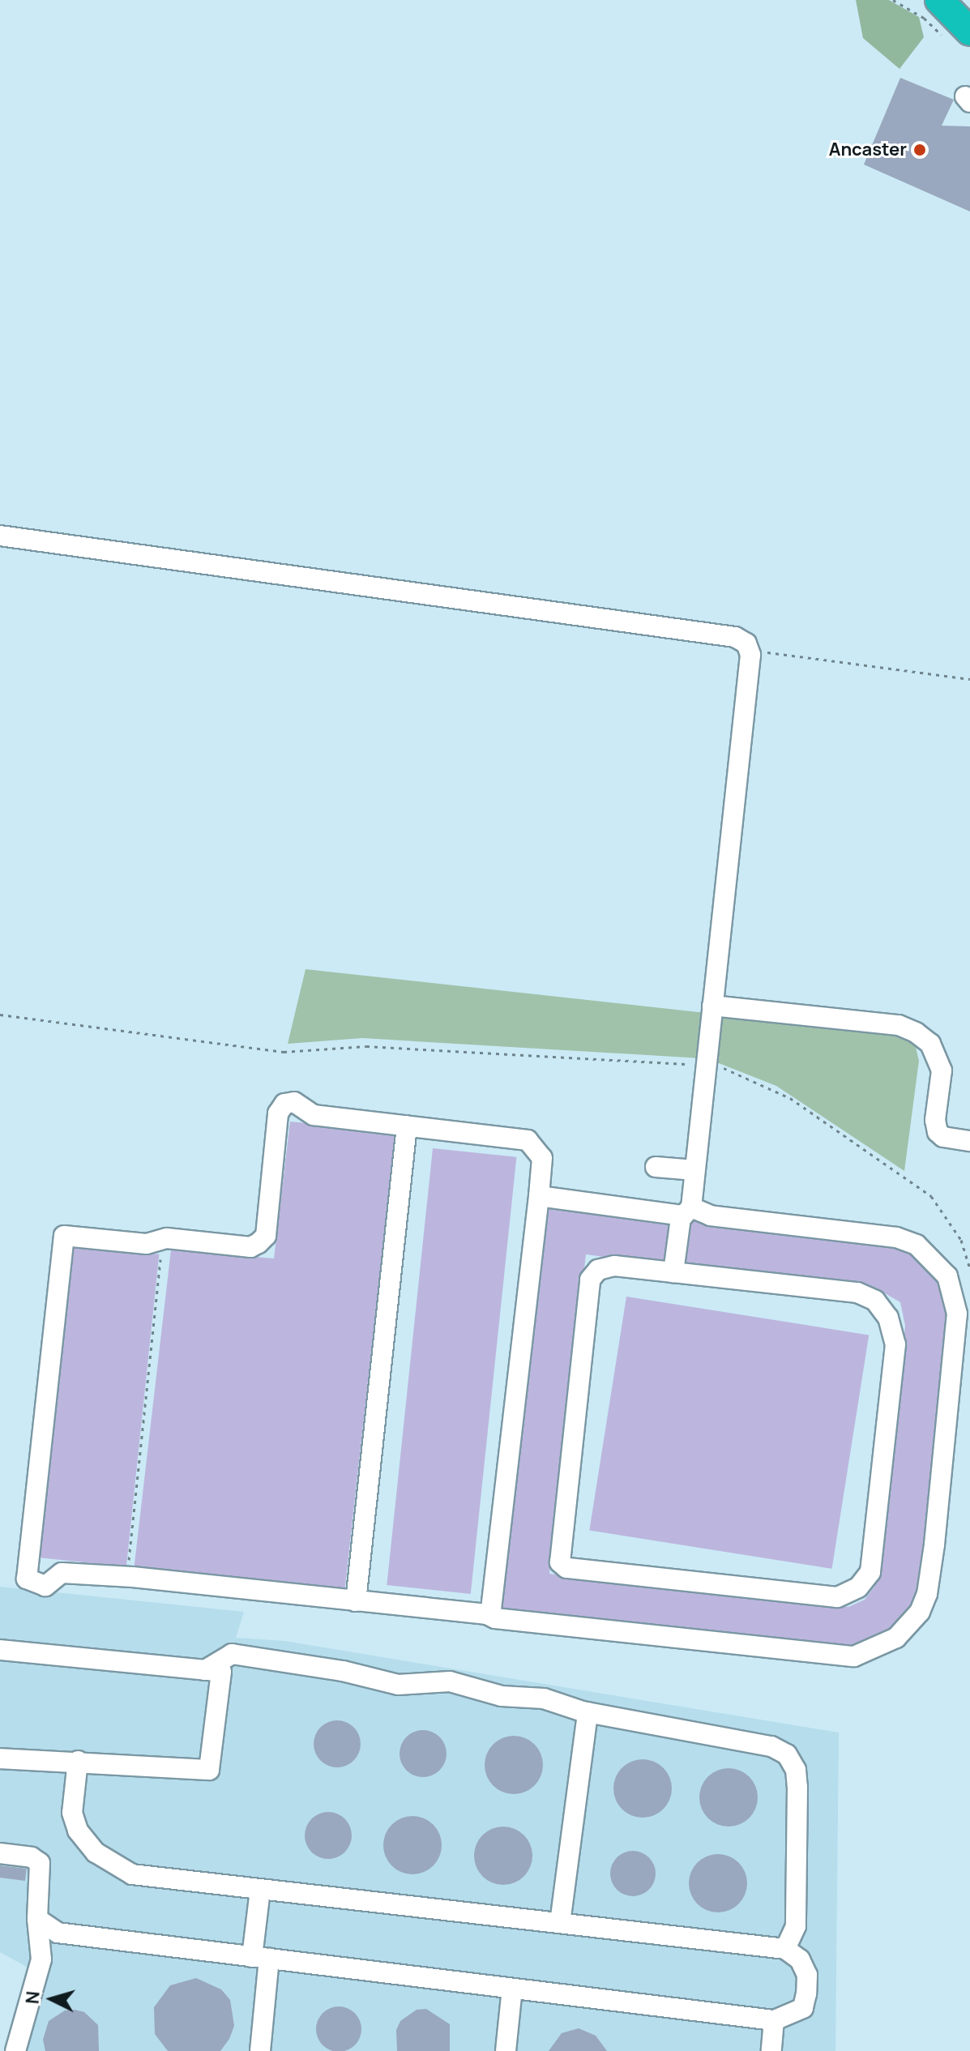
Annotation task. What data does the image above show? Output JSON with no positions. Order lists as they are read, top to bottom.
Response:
{
  "places": ["Ancaster"],
  "north": "left"
}
